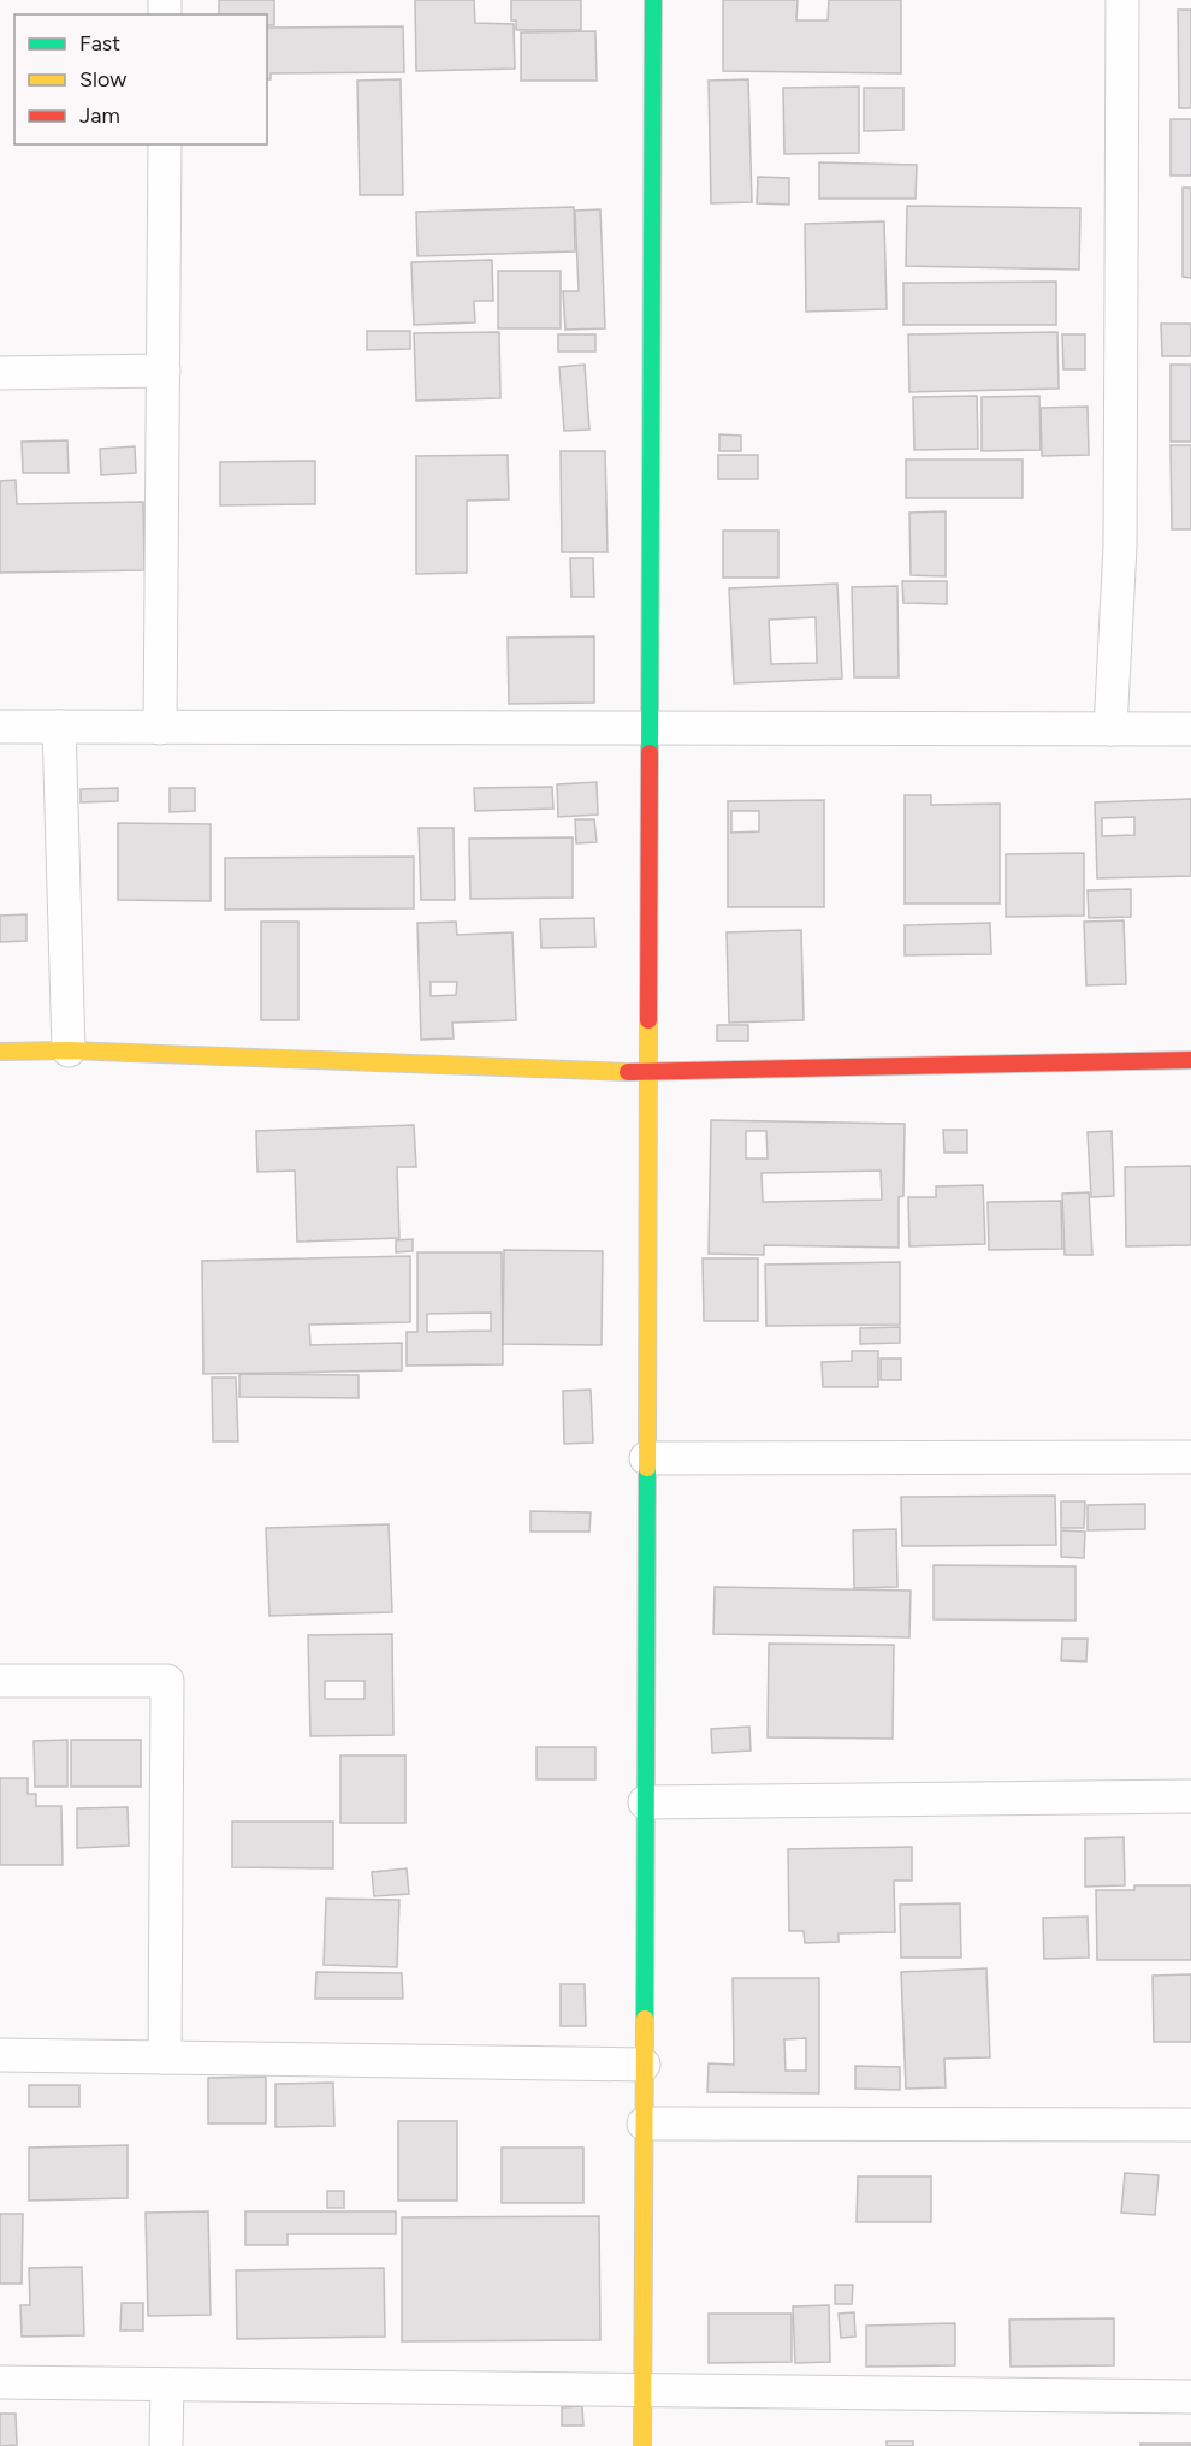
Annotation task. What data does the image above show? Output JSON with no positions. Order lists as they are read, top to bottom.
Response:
{
  "legend": ["Fast", "Slow", "Jam"]
}
